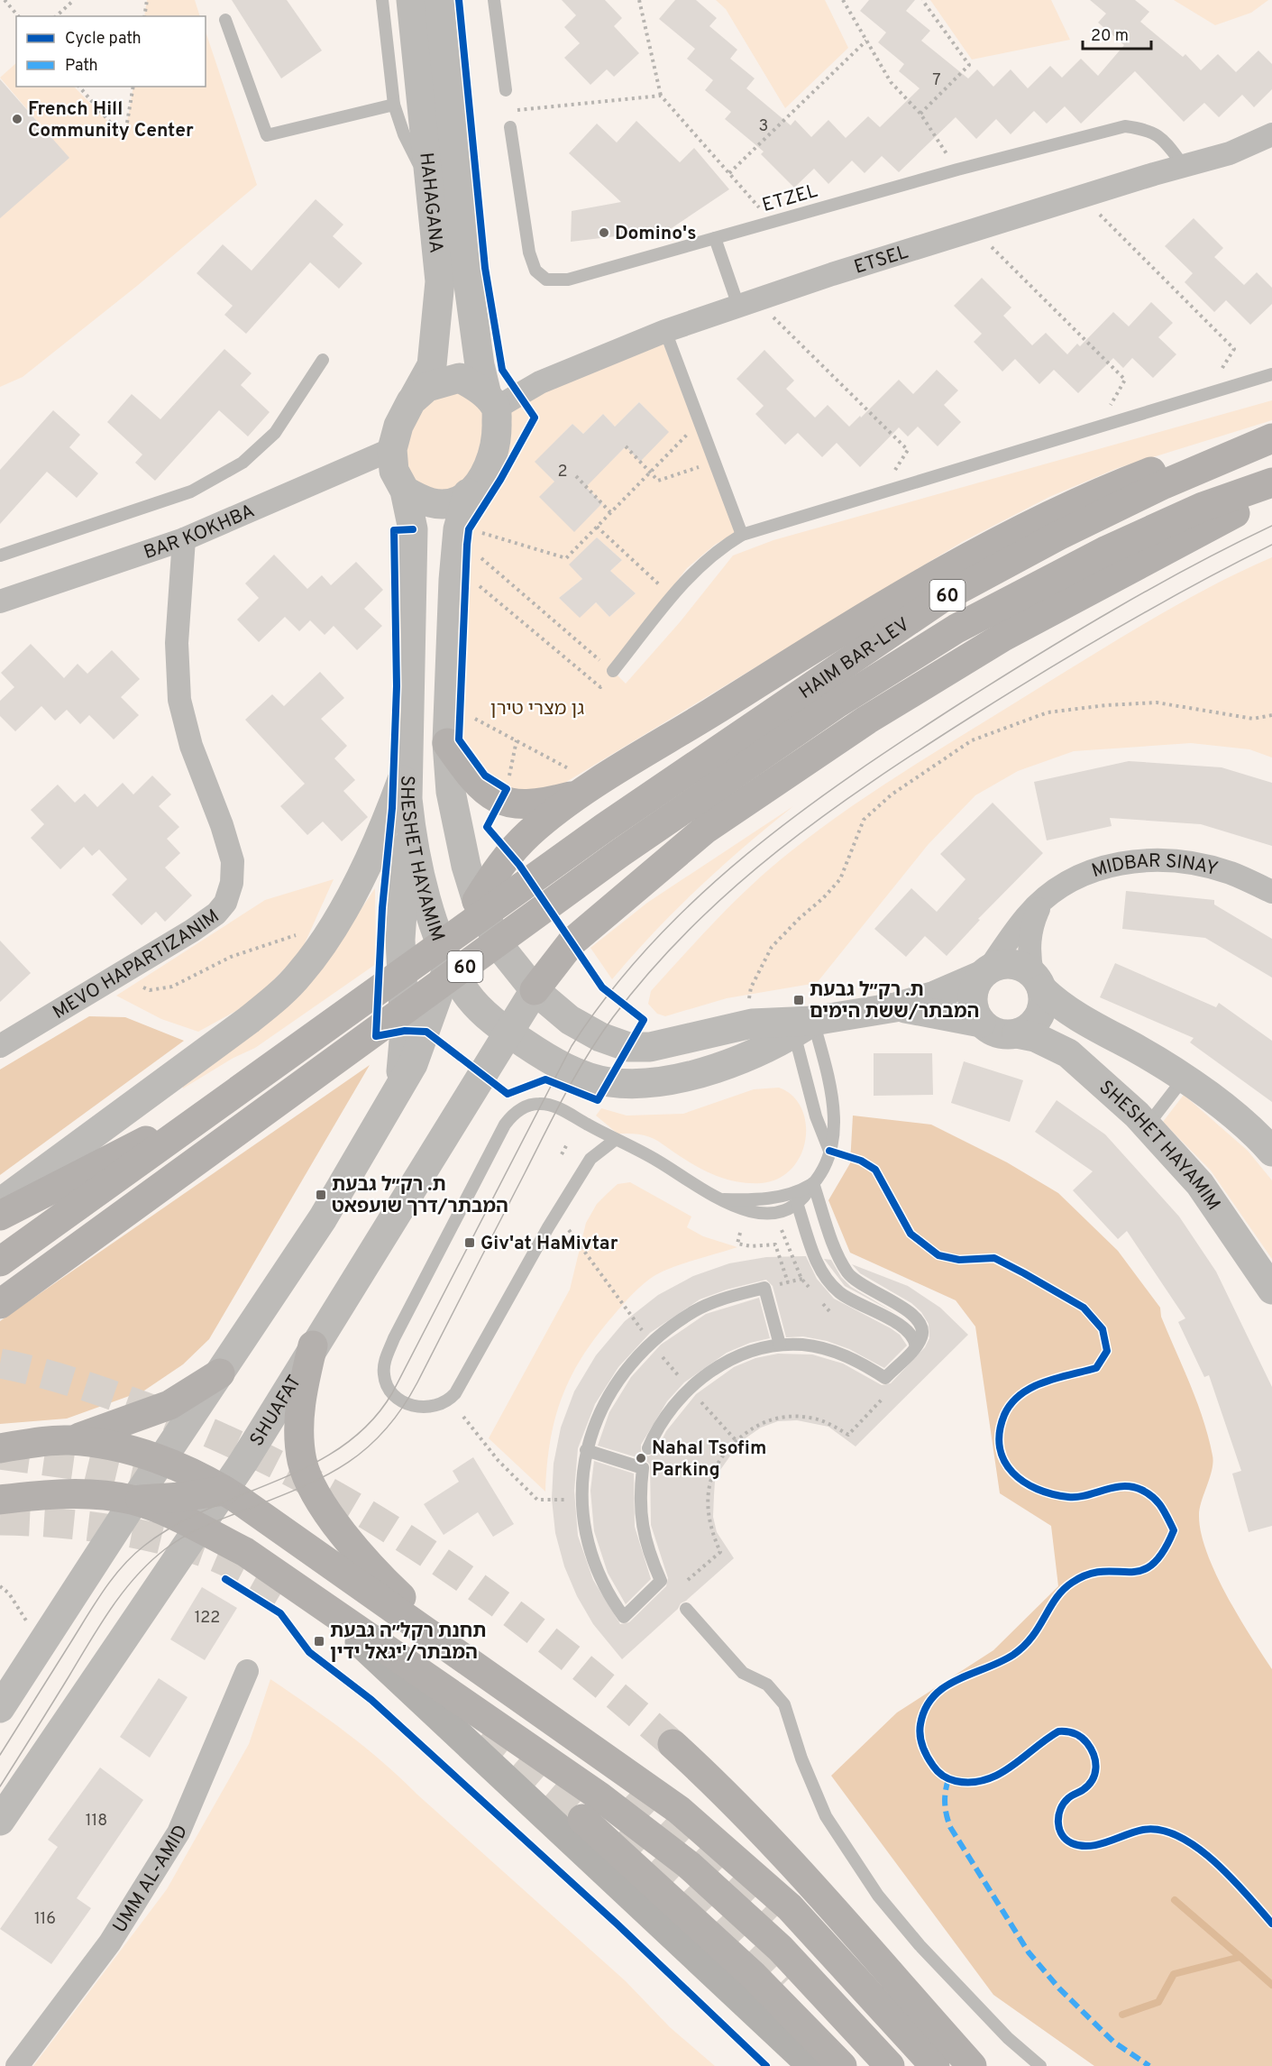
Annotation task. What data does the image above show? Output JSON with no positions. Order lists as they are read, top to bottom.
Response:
{
  "streets": {
    "highway": ["60", "HAIM BAR-LEV"],
    "street": [
      "HAHAGANA",
      "ETSEL",
      "BAR KOKHBA",
      "SHESHET HAYAMIM",
      "MIDBAR SINAY",
      "MEVO HAPARTIZANIM",
      "SHUAFAT",
      "UMM AL-AMID"
    ],
    "lane": ["ETZEL"]
  },
  "crossings": [
    ["ETZEL", "ETSEL"],
    ["HAHAGANA", "ETSEL"],
    ["HAHAGANA", "BAR KOKHBA"],
    ["HAHAGANA", "SHESHET HAYAMIM"],
    ["ETSEL", "BAR KOKHBA"],
    ["ETSEL", "SHESHET HAYAMIM"],
    ["BAR KOKHBA", "SHESHET HAYAMIM"],
    ["BAR KOKHBA", "MEVO HAPARTIZANIM"],
    ["60", "HAIM BAR-LEV"],
    ["SHESHET HAYAMIM", "MIDBAR SINAY"],
    ["SHESHET HAYAMIM", "SHUAFAT"]
  ],
  "parks": ["גן מצרי טירן"],
  "places": {
    "other": ["French Hill Community Center", "Domino's", "Nahal Tsofim Parking"],
    "transit": [
      "ת. רק״ל גבעת המבתר/ששת הימים",
      "ת. רק״ל גבעת המבתר/דרך שועפאט",
      "Giv'at HaMivtar",
      "תחנת רקל״ה גבעת המבתר/'יגאל ידין"
    ]
  },
  "house_numbers": [
    "7",
    "3",
    "2",
    "122",
    "118",
    "116"
  ],
  "legend": ["Cycle path", "Path"],
  "scale_bar": "20 m"
}
